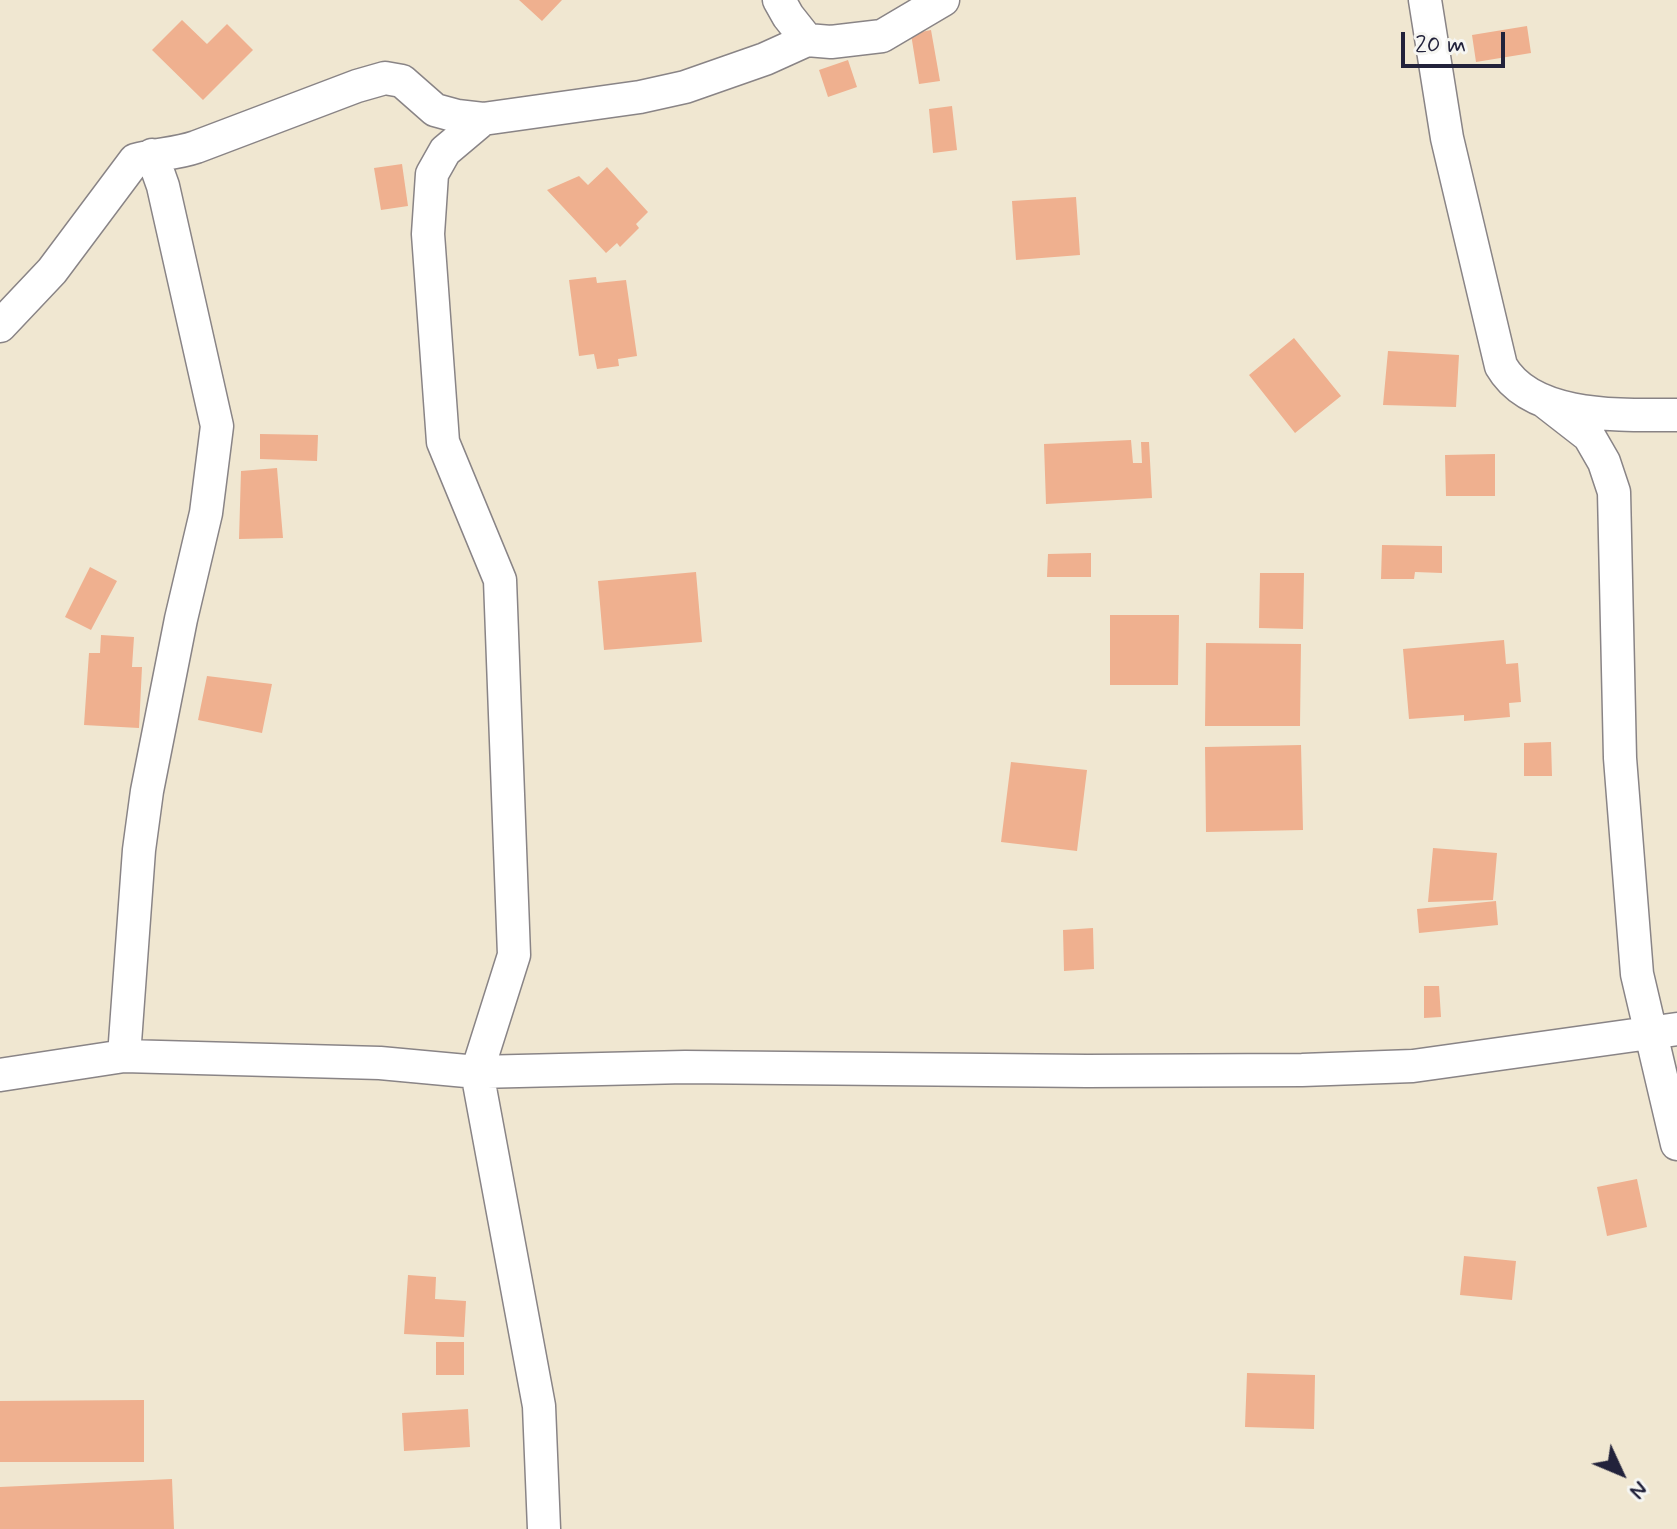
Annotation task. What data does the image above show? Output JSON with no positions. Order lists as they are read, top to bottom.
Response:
{
  "scale_bar": "20 m",
  "north": "bottom right"
}
